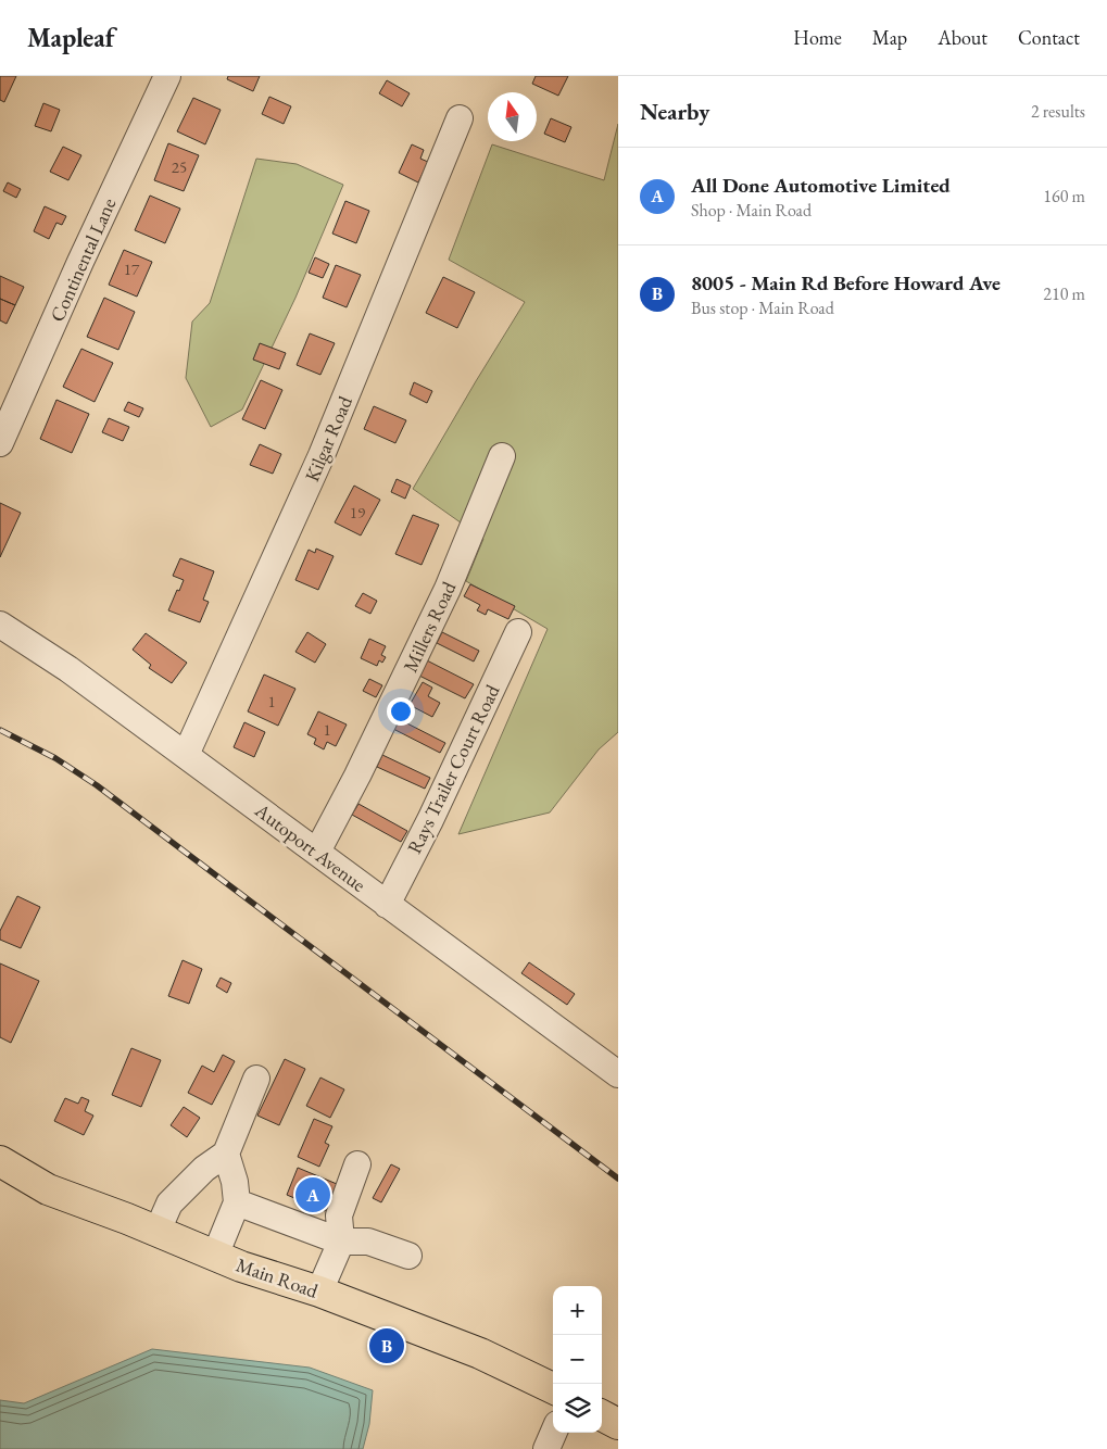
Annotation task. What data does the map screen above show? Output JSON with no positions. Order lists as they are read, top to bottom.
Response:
{
  "streets": {
    "main road": ["Main Road"],
    "street": [
      "Continental Lane",
      "Kilgar Road",
      "Millers Road",
      "Rays Trailer Court Road",
      "Autoport Avenue"
    ]
  },
  "crossings": [
    ["Kilgar Road", "Autoport Avenue"],
    ["Millers Road", "Autoport Avenue"],
    ["Rays Trailer Court Road", "Autoport Avenue"]
  ],
  "house_numbers": [
    "25",
    "17",
    "19",
    "1",
    "1"
  ],
  "north": "top",
  "page": {
    "header": "Mapleaf",
    "nav": [
      "Home",
      "Map",
      "About",
      "Contact"
    ],
    "heading": ["Nearby", "2 results"],
    "list": [
      {
        "mark": "A",
        "name": "All Done Automotive Limited",
        "note": "Shop · Main Road",
        "value": "160 m"
      },
      {
        "mark": "B",
        "name": "8005 - Main Rd Before Howard Ave",
        "note": "Bus stop · Main Road",
        "value": "210 m"
      }
    ],
    "pins": ["A", "B"],
    "map_buttons": ["+", "−"]
  }
}
